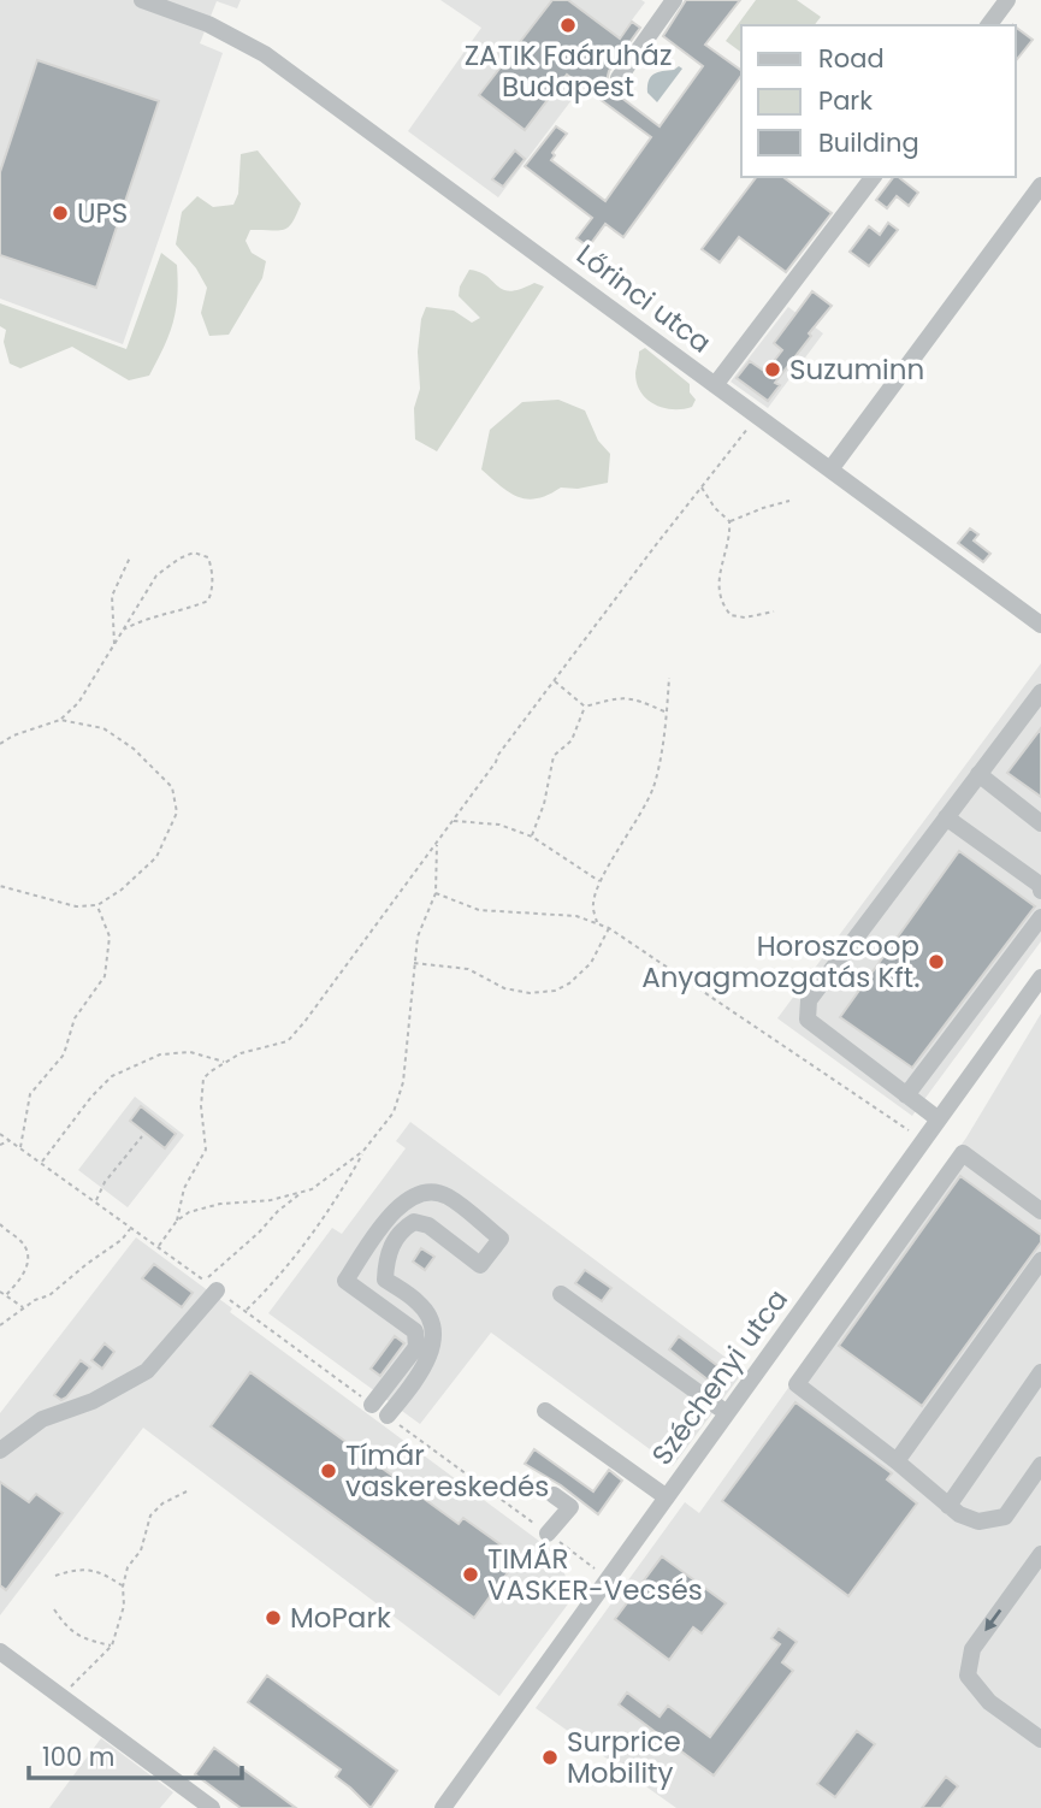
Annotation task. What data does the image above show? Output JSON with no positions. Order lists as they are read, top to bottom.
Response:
{
  "streets": {
    "street": ["Lőrinci utca", "Széchenyi utca"]
  },
  "places": [
    "ZATIK Faáruház Budapest",
    "UPS",
    "Suzuminn",
    "Horoszcoop Anyagmozgatás Kft.",
    "Tímár vaskereskedés",
    "TIMÁR VASKER-Vecsés",
    "MoPark",
    "Surprice Mobility"
  ],
  "legend": ["Road", "Park", "Building"],
  "scale_bar": "100 m"
}
